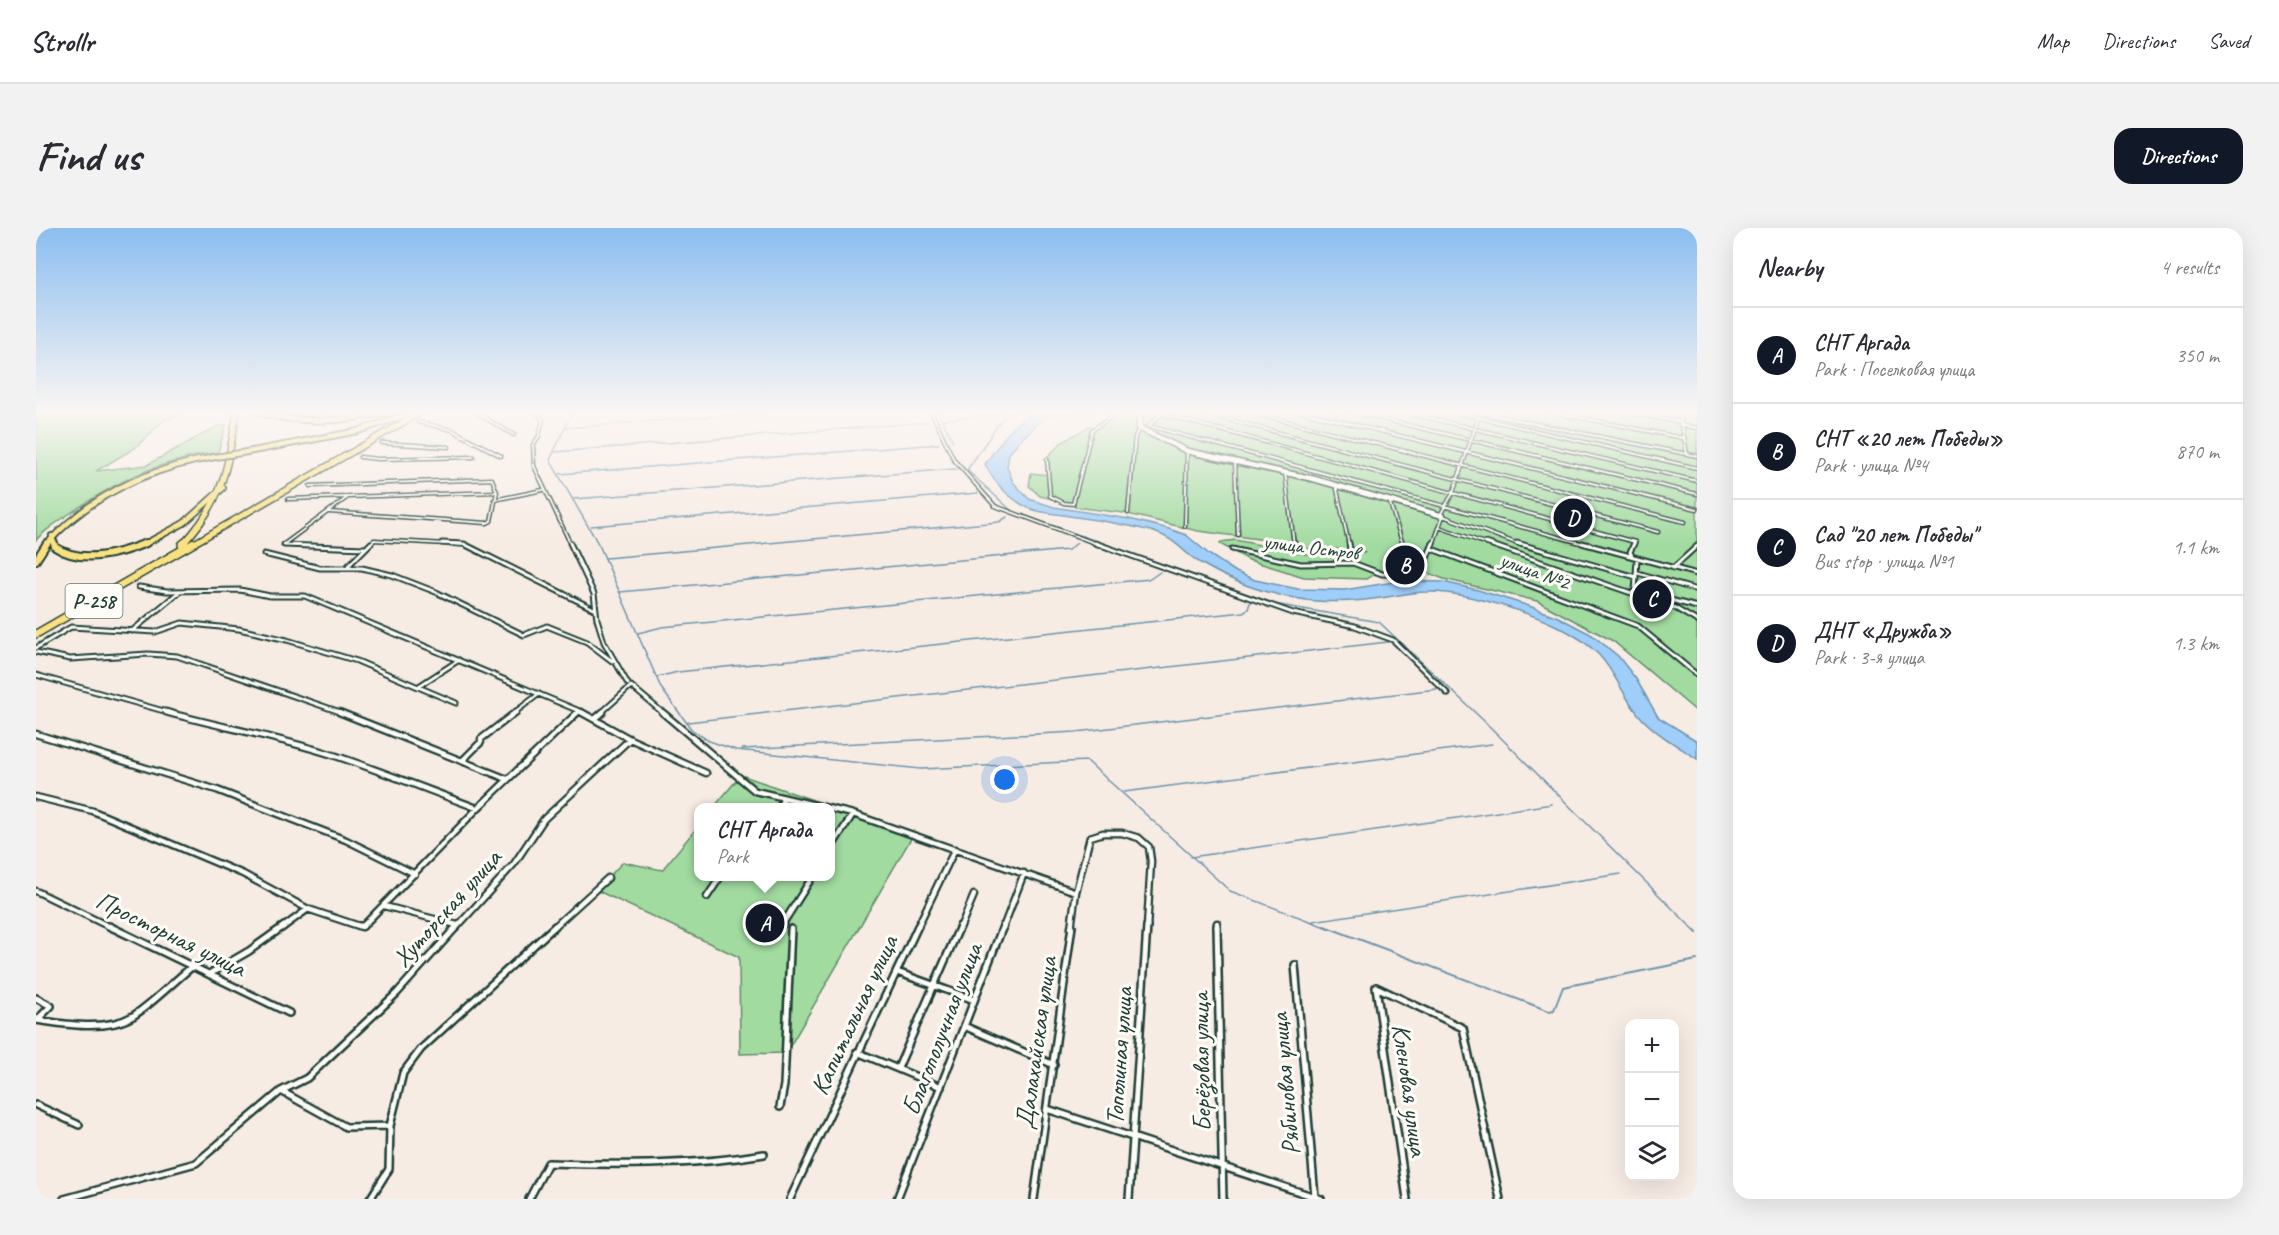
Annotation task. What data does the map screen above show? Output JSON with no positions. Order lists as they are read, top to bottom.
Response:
{
  "streets": {
    "highway": ["Р-258"],
    "street": [
      "улица Остров",
      "улица №2",
      "Хуторская улица",
      "Просторная улица",
      "Капитальная улица",
      "Благополучная улица",
      "Далахайская улица",
      "Тополиная улица",
      "Берёзовая улица",
      "Рябиновая улица",
      "Кленовая улица"
    ]
  },
  "crossings": [
    ["улица Остров", "улица №2"],
    ["Далахайская улица", "Тополиная улица"]
  ],
  "page": {
    "header": "Strollr",
    "nav": ["Map", "Directions", "Saved"],
    "buttons": "Directions",
    "title": "Find us",
    "heading": ["Nearby", "4 results"],
    "list": [
      {
        "mark": "A",
        "name": "СНТ Аргада",
        "note": "Park · Поселковая улица",
        "value": "350 m"
      },
      {
        "mark": "B",
        "name": "СНТ «20 лет Победы»",
        "note": "Park · улица №4",
        "value": "870 m"
      },
      {
        "mark": "C",
        "name": "Сад \"20 лет Победы\"",
        "note": "Bus stop · улица №1",
        "value": "1.1 km"
      },
      {
        "mark": "D",
        "name": "ДНТ «Дружба»",
        "note": "Park · 3-я улица",
        "value": "1.3 km"
      }
    ],
    "pins": [
      "D",
      "B",
      "C",
      "A"
    ],
    "popup": ["СНТ Аргада", "Park"],
    "map_buttons": ["+", "−"]
  }
}
